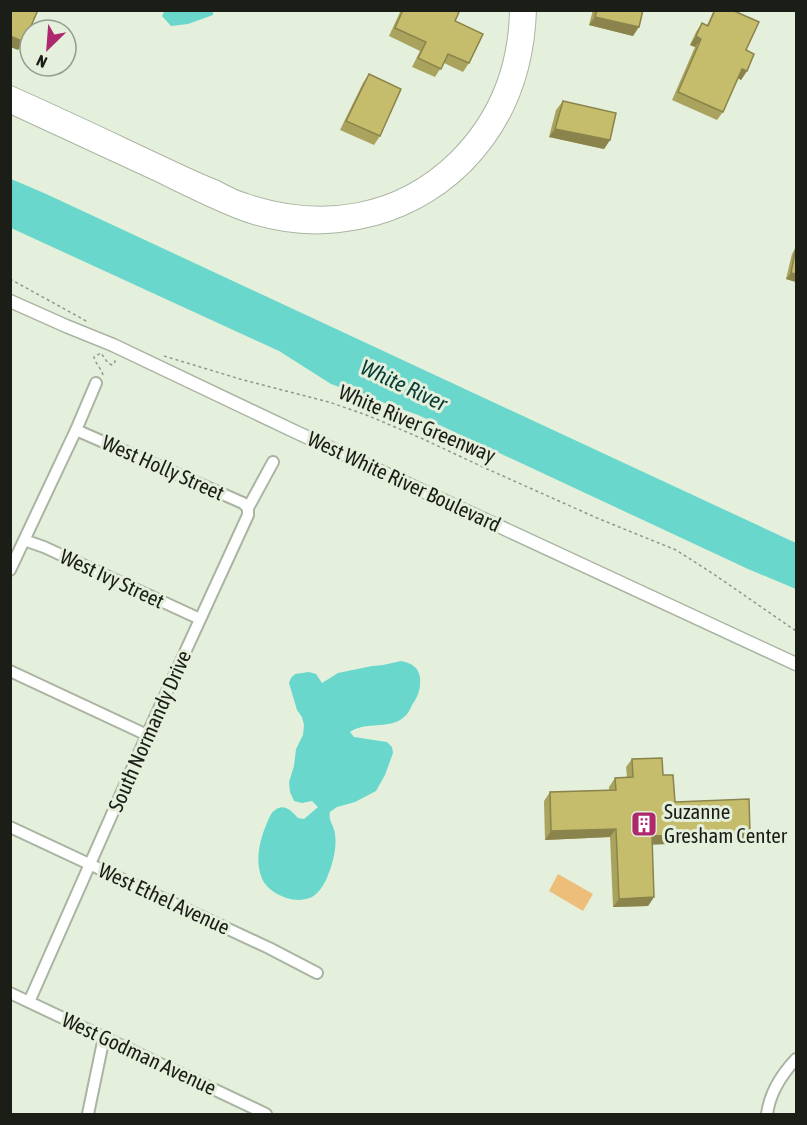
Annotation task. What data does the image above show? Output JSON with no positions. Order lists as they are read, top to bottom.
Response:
{
  "streets": {
    "street": [
      "West Holly Street",
      "West White River Boulevard",
      "West Ivy Street",
      "South Normandy Drive",
      "West Ethel Avenue",
      "West Godman Avenue"
    ],
    "path": ["White River Greenway"]
  },
  "crossings": [
    ["West Holly Street", "South Normandy Drive"],
    ["West Ivy Street", "South Normandy Drive"],
    ["South Normandy Drive", "West Ethel Avenue"],
    ["South Normandy Drive", "West Godman Avenue"]
  ],
  "water": ["White River"],
  "places": {
    "building": ["Suzanne Gresham Center"]
  },
  "north": "bottom left"
}
